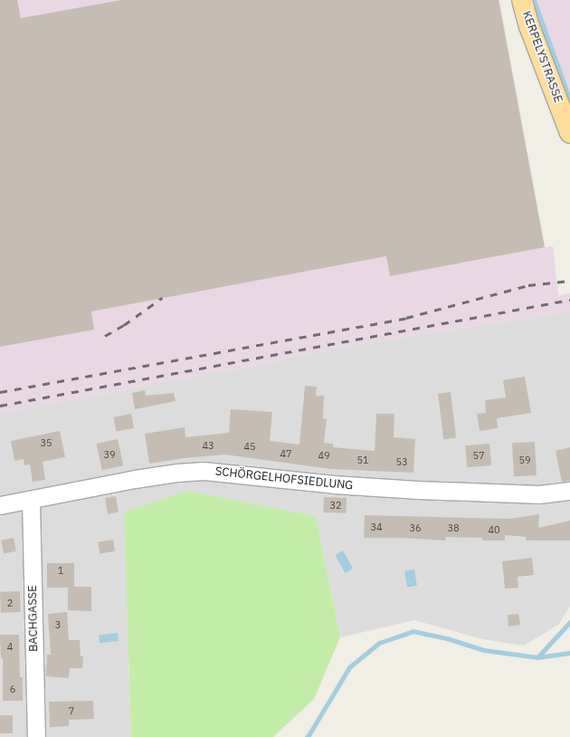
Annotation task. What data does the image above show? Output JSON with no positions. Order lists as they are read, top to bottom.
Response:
{
  "streets": {
    "main road": ["KERPELYSTRASSE"],
    "street": ["SCHÖRGELHOFSIEDLUNG", "BACHGASSE"]
  },
  "crossings": [
    ["SCHÖRGELHOFSIEDLUNG", "BACHGASSE"]
  ],
  "house_numbers": [
    "35",
    "43",
    "45",
    "47",
    "39",
    "49",
    "57",
    "51",
    "59",
    "53",
    "32",
    "34",
    "36",
    "38",
    "40",
    "1",
    "2",
    "3",
    "4",
    "6",
    "7"
  ]
}
